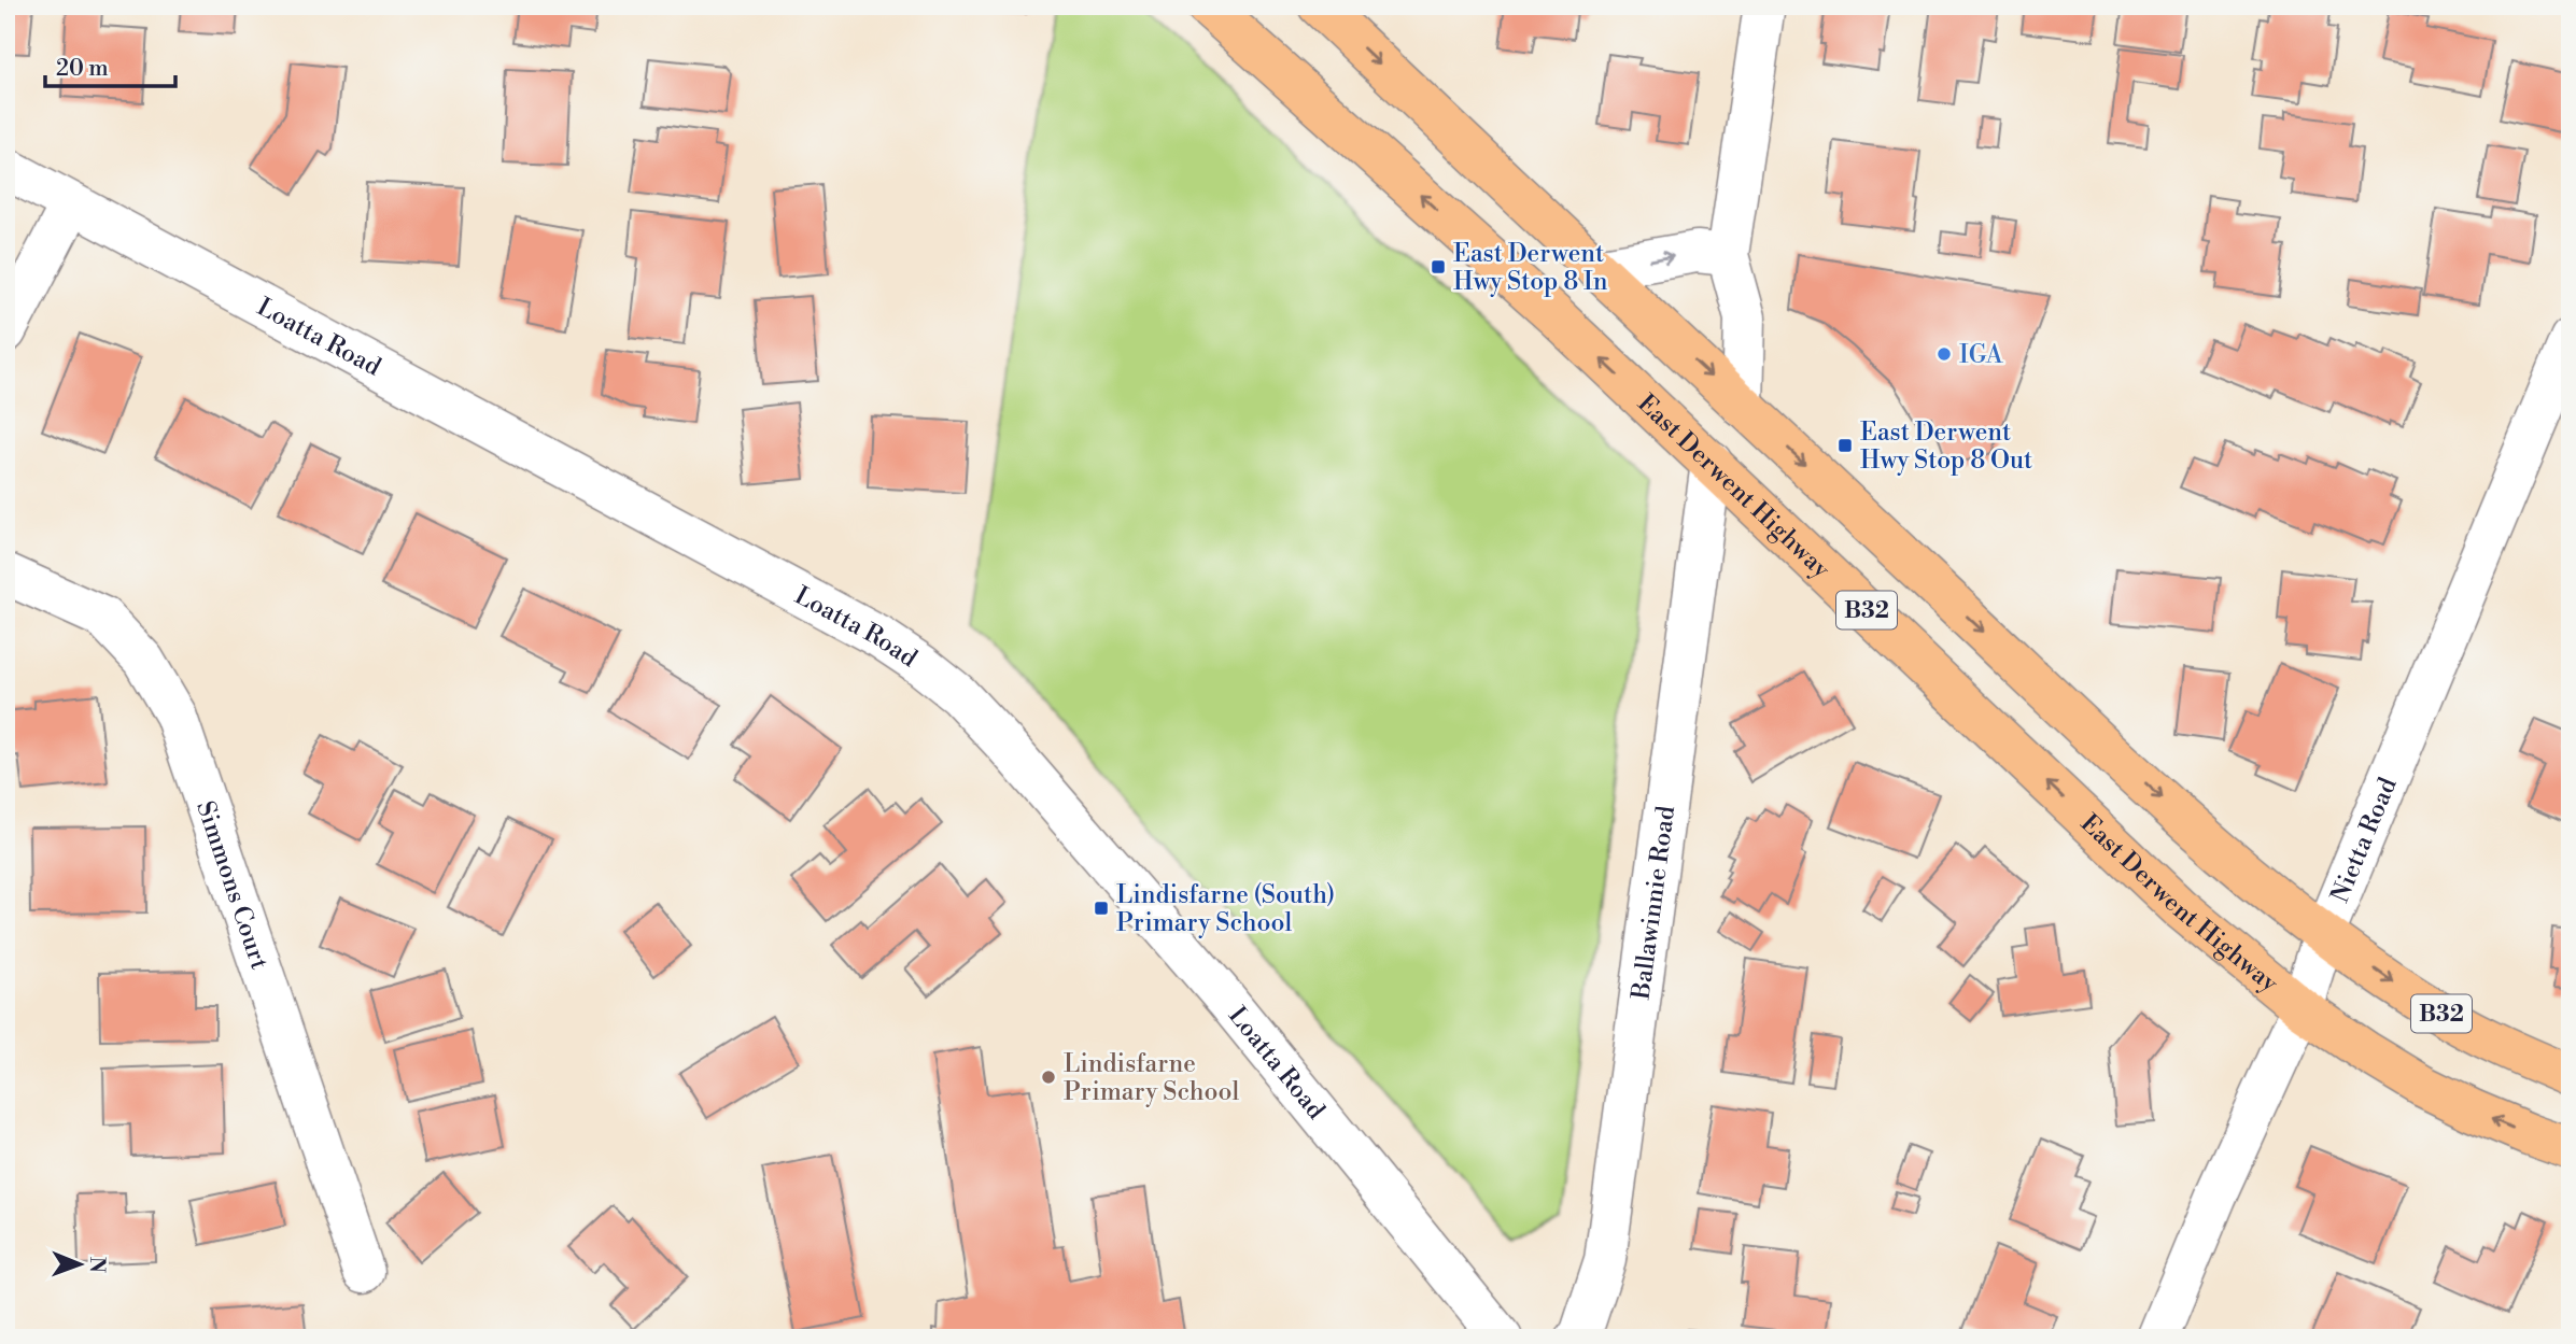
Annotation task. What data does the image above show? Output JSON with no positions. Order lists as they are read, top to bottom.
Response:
{
  "streets": {
    "main road": ["East Derwent Highway", "B32"],
    "street": [
      "Loatta Road",
      "Nietta Road",
      "Simmons Court",
      "Ballawinnie Road"
    ]
  },
  "crossings": [
    ["East Derwent Highway", "Nietta Road"],
    ["East Derwent Highway", "Ballawinnie Road"],
    ["B32", "Nietta Road"]
  ],
  "places": {
    "transit": ["East Derwent Hwy Stop 8 In", "East Derwent Hwy Stop 8 Out", "Lindisfarne (South) Primary School"],
    "other": ["IGA", "Lindisfarne Primary School"]
  },
  "scale_bar": "20 m",
  "north": "right"
}
